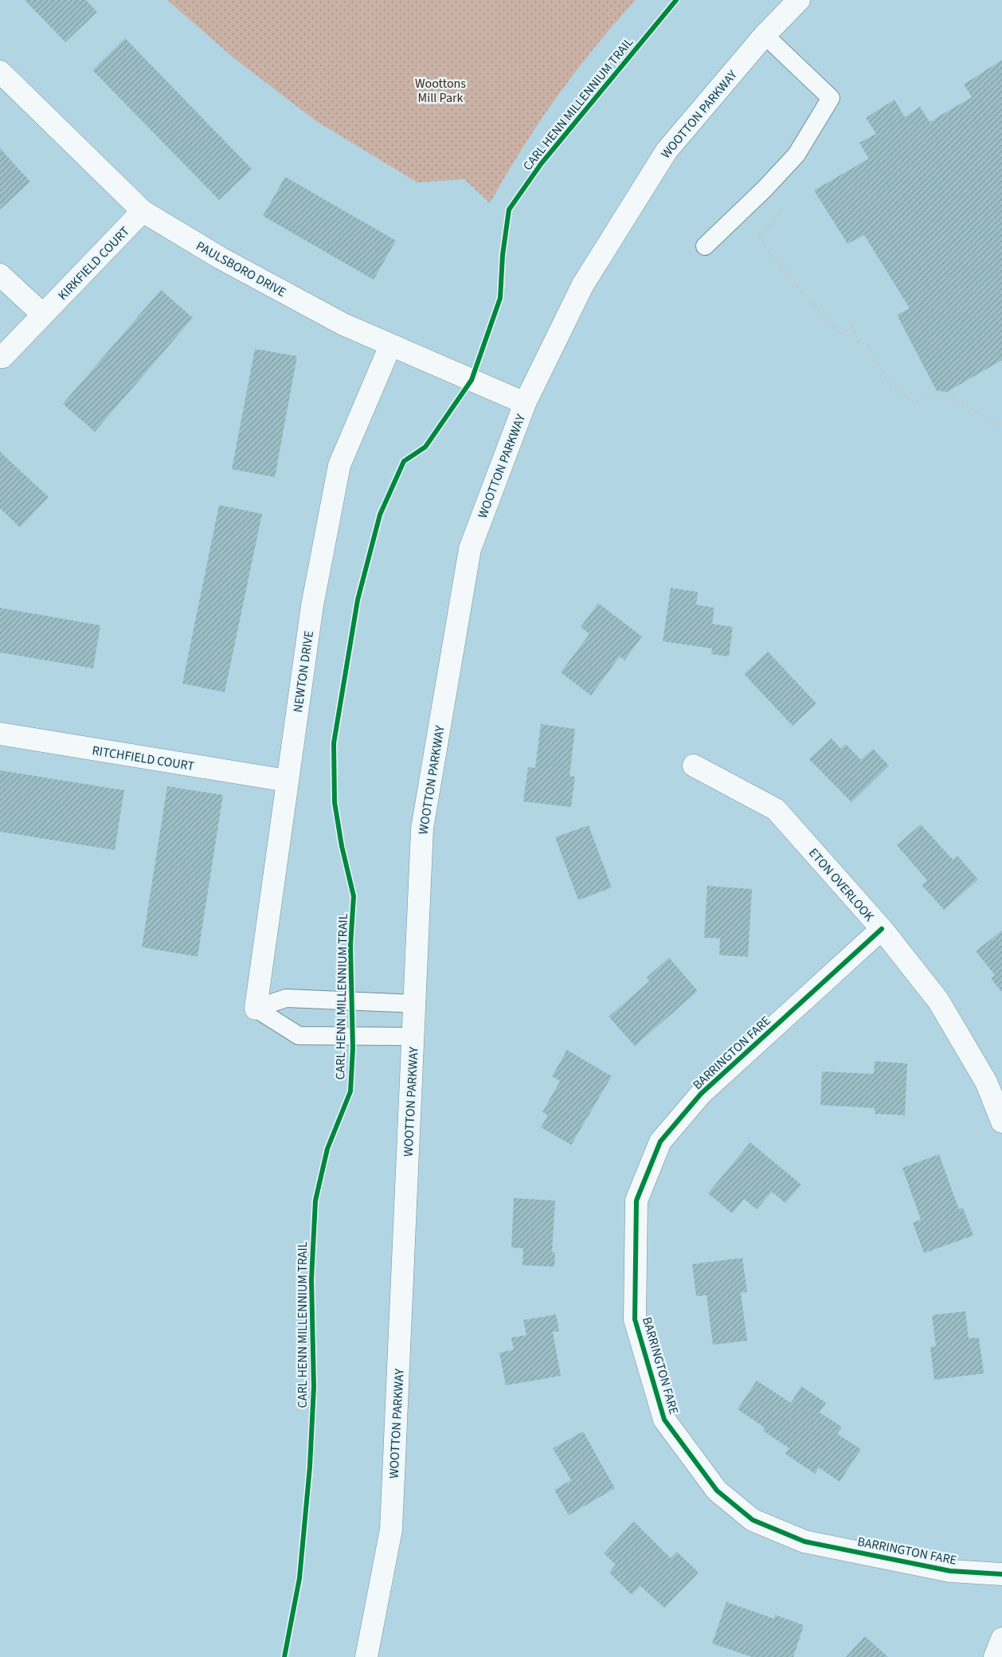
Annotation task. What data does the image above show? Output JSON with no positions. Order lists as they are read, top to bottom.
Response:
{
  "streets": {
    "street": [
      "WOOTTON PARKWAY",
      "KIRKFIELD COURT",
      "PAULSBORO DRIVE",
      "NEWTON DRIVE",
      "RITCHFIELD COURT",
      "ETON OVERLOOK",
      "BARRINGTON FARE"
    ],
    "cycle path": ["CARL HENN MILLENNIUM TRAIL"]
  },
  "crossings": [
    ["WOOTTON PARKWAY", "PAULSBORO DRIVE"],
    ["KIRKFIELD COURT", "PAULSBORO DRIVE"],
    ["PAULSBORO DRIVE", "NEWTON DRIVE"],
    ["NEWTON DRIVE", "RITCHFIELD COURT"],
    ["ETON OVERLOOK", "BARRINGTON FARE"]
  ],
  "parks": ["Woottons Mill Park"]
}
